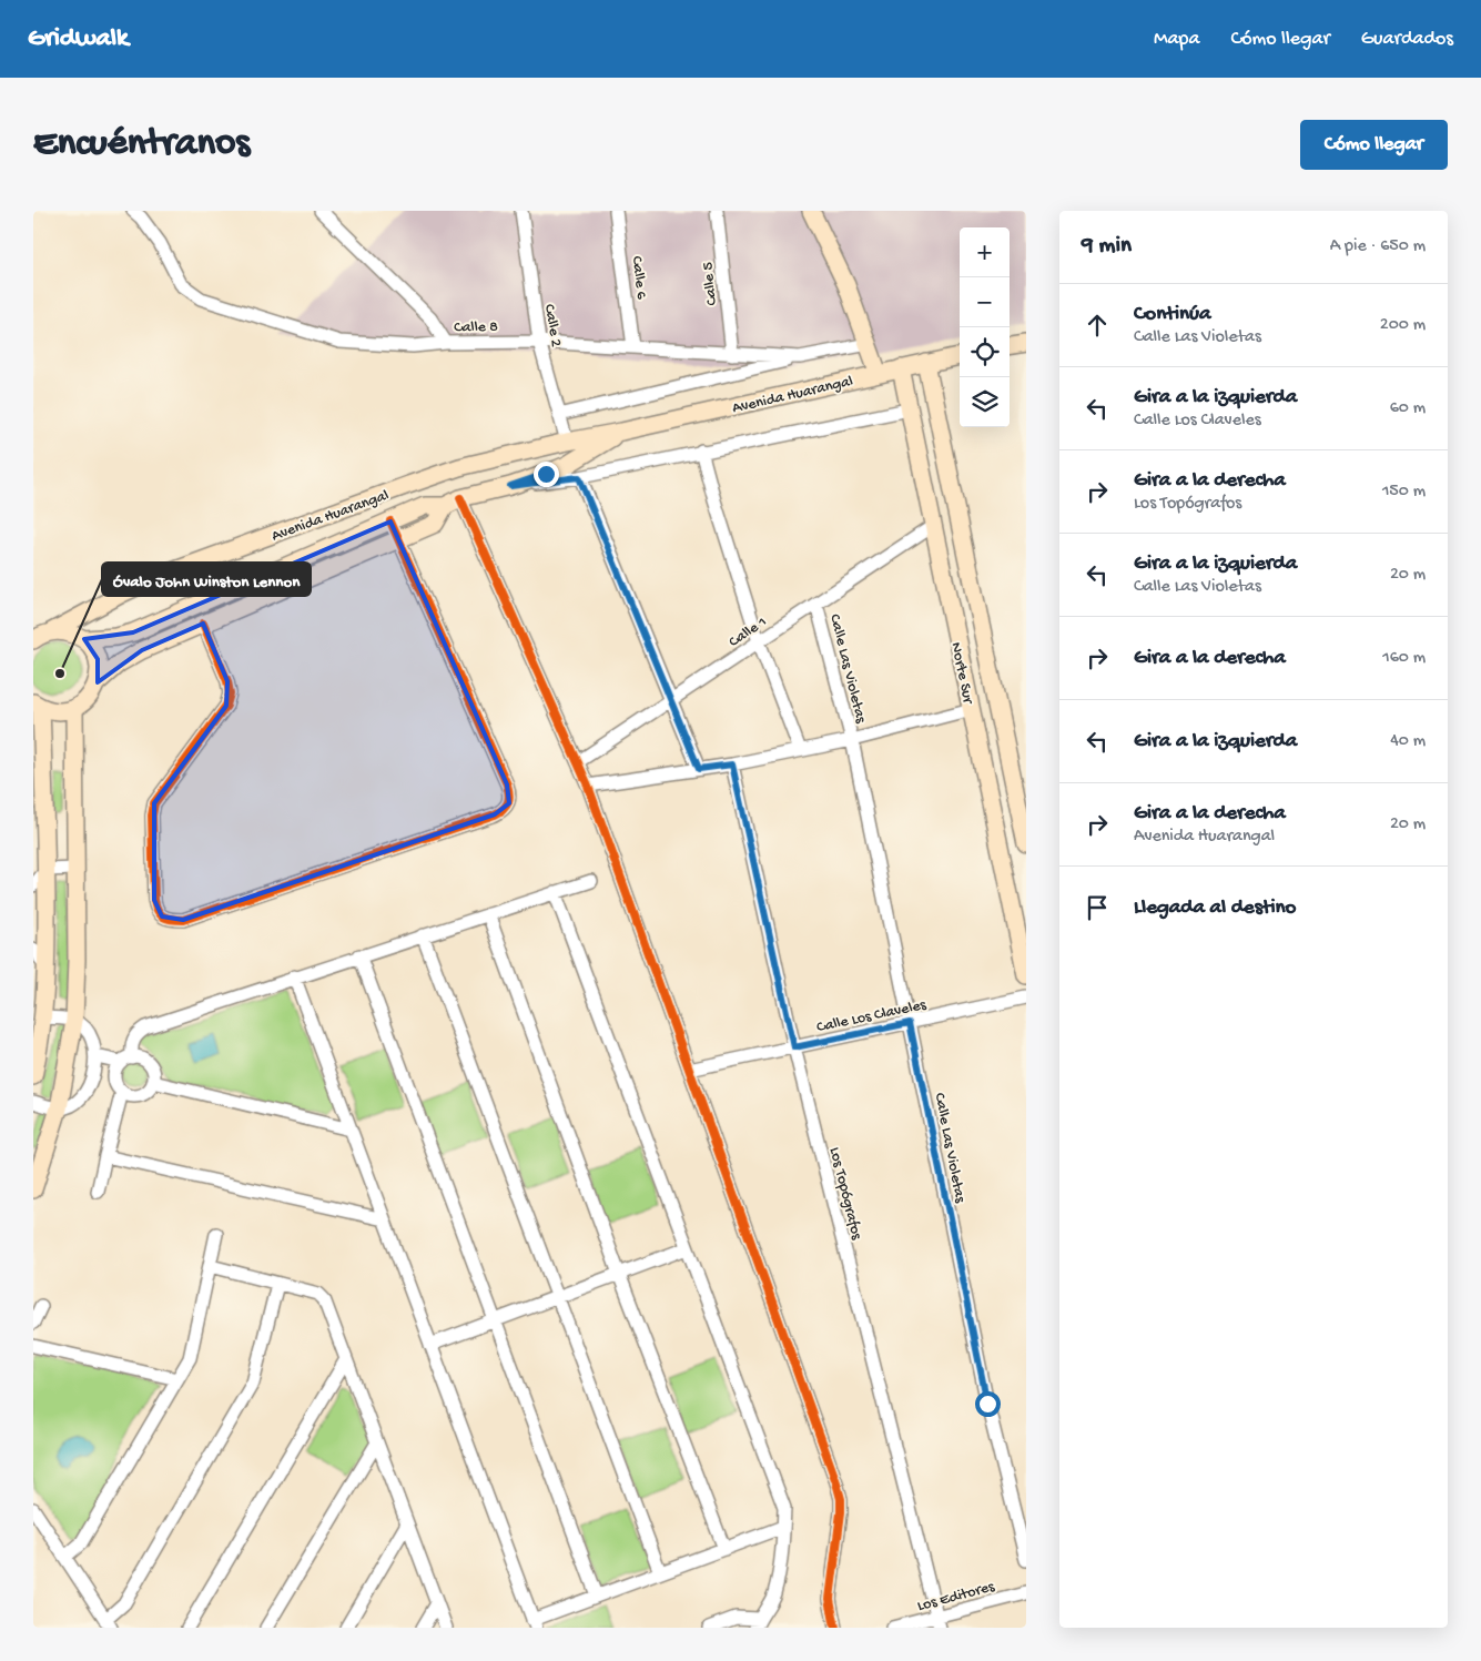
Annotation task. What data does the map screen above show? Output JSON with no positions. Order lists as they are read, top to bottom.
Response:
{
  "streets": {
    "street": [
      "Calle 6",
      "Calle 5",
      "Calle 8",
      "Calle 2",
      "Avenida Huarangal",
      "Calle 1",
      "Calle Las Violetas",
      "Norte Sur",
      "Calle Los Claveles",
      "Los Topógrafos",
      "Los Editores"
    ]
  },
  "crossings": [
    ["Calle 6", "Calle 8"],
    ["Calle 5", "Calle 8"],
    ["Calle 8", "Calle 2"],
    ["Calle 2", "Avenida Huarangal"],
    ["Avenida Huarangal", "Norte Sur"],
    ["Calle 1", "Calle Las Violetas"],
    ["Calle 1", "Norte Sur"],
    ["Calle Las Violetas", "Norte Sur"],
    ["Calle Las Violetas", "Calle Los Claveles"],
    ["Calle Las Violetas", "Los Topógrafos"],
    ["Calle Los Claveles", "Los Topógrafos"],
    ["Los Topógrafos", "Los Editores"]
  ],
  "places": ["Óvalo John Winston Lennon"],
  "page": {
    "header": "Gridwalk",
    "nav": ["Mapa", "Cómo llegar", "Guardados"],
    "buttons": "Cómo llegar",
    "title": "Encuéntranos",
    "heading": ["9 min", "A pie · 650 m"],
    "map_buttons": ["+", "−"],
    "list": [
      ["Continúa", "Calle Las Violetas", "200 m"],
      ["Gira a la izquierda", "Calle Los Claveles", "60 m"],
      ["Gira a la derecha", "Los Topógrafos", "150 m"],
      ["Gira a la izquierda", "Calle Las Violetas", "20 m"],
      ["Gira a la derecha", "160 m"],
      ["Gira a la izquierda", "40 m"],
      ["Gira a la derecha", "Avenida Huarangal", "20 m"],
      "Llegada al destino"
    ]
  }
}
